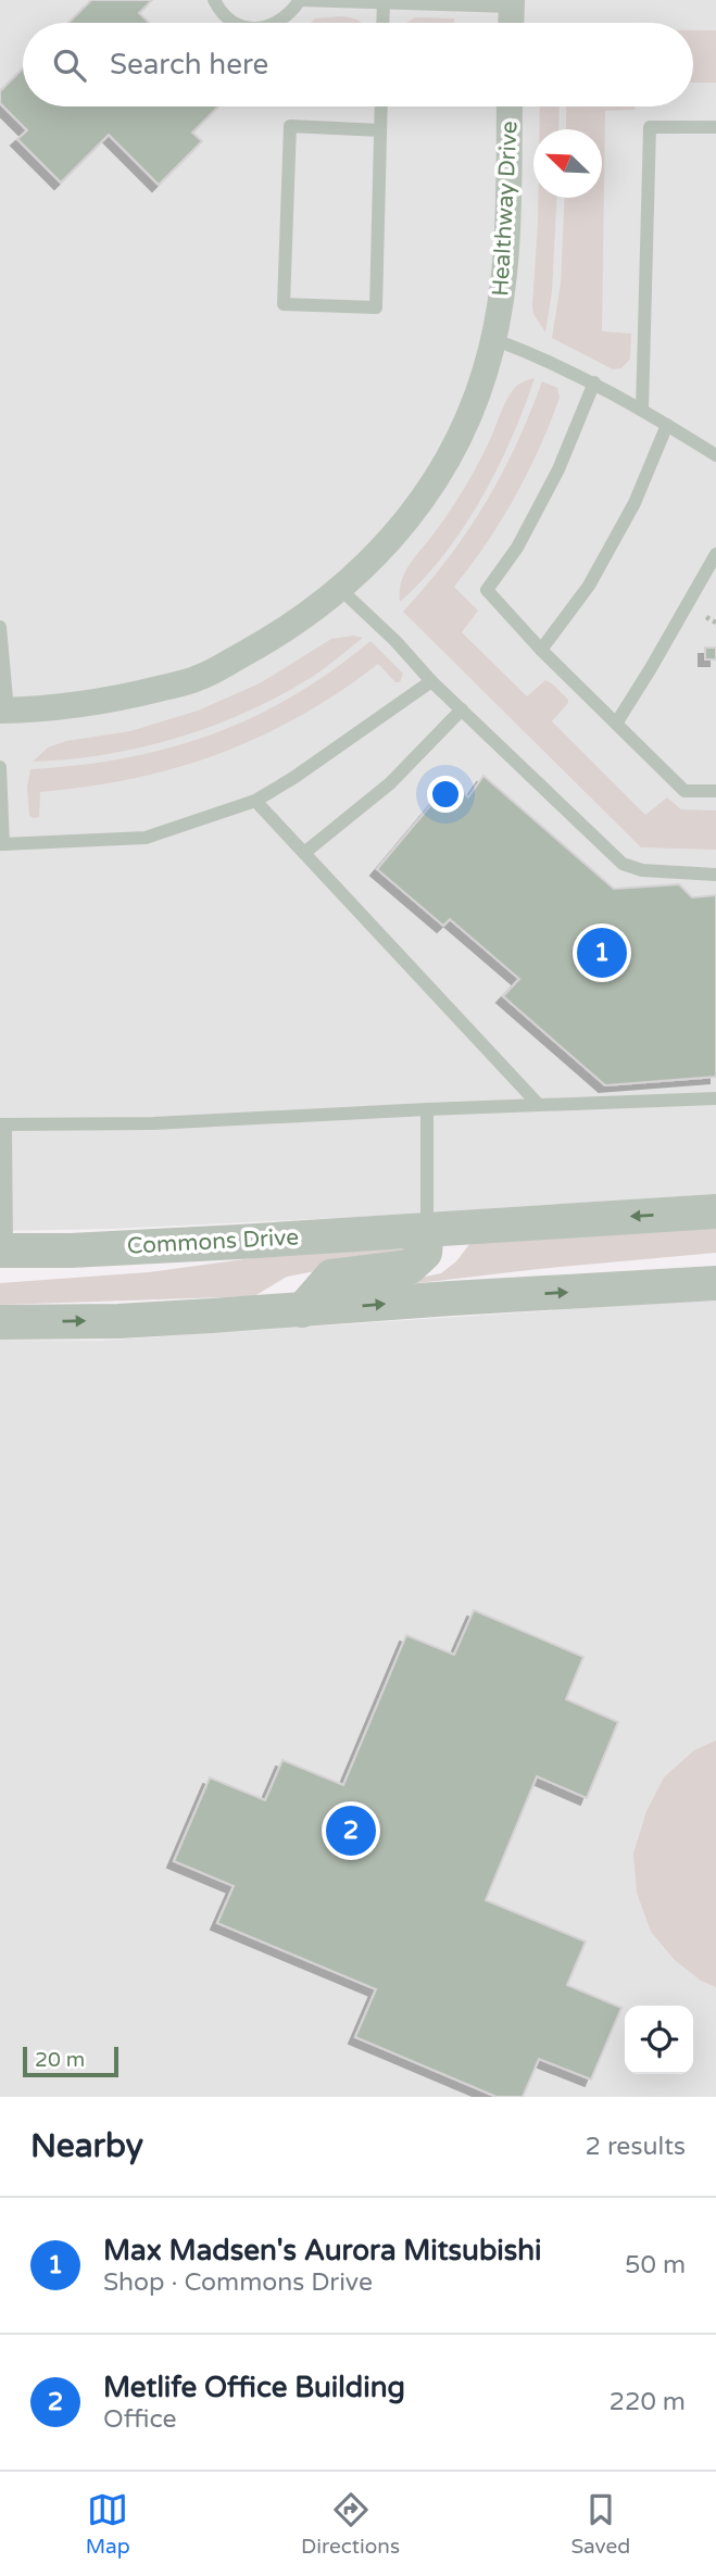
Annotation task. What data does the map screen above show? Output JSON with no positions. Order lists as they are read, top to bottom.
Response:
{
  "streets": {
    "street": ["Healthway Drive", "Commons Drive"]
  },
  "scale_bar": "20 m",
  "north": "top left",
  "page": {
    "search": "Search here",
    "pins": ["1", "2"],
    "scale": "20 m",
    "heading": ["Nearby", "2 results"],
    "list": [
      {
        "mark": "1",
        "name": "Max Madsen's Aurora Mitsubishi",
        "note": "Shop · Commons Drive",
        "value": "50 m"
      },
      {
        "mark": "2",
        "name": "Metlife Office Building",
        "note": "Office",
        "value": "220 m"
      }
    ],
    "nav": ["Map", "Directions", "Saved"]
  }
}
